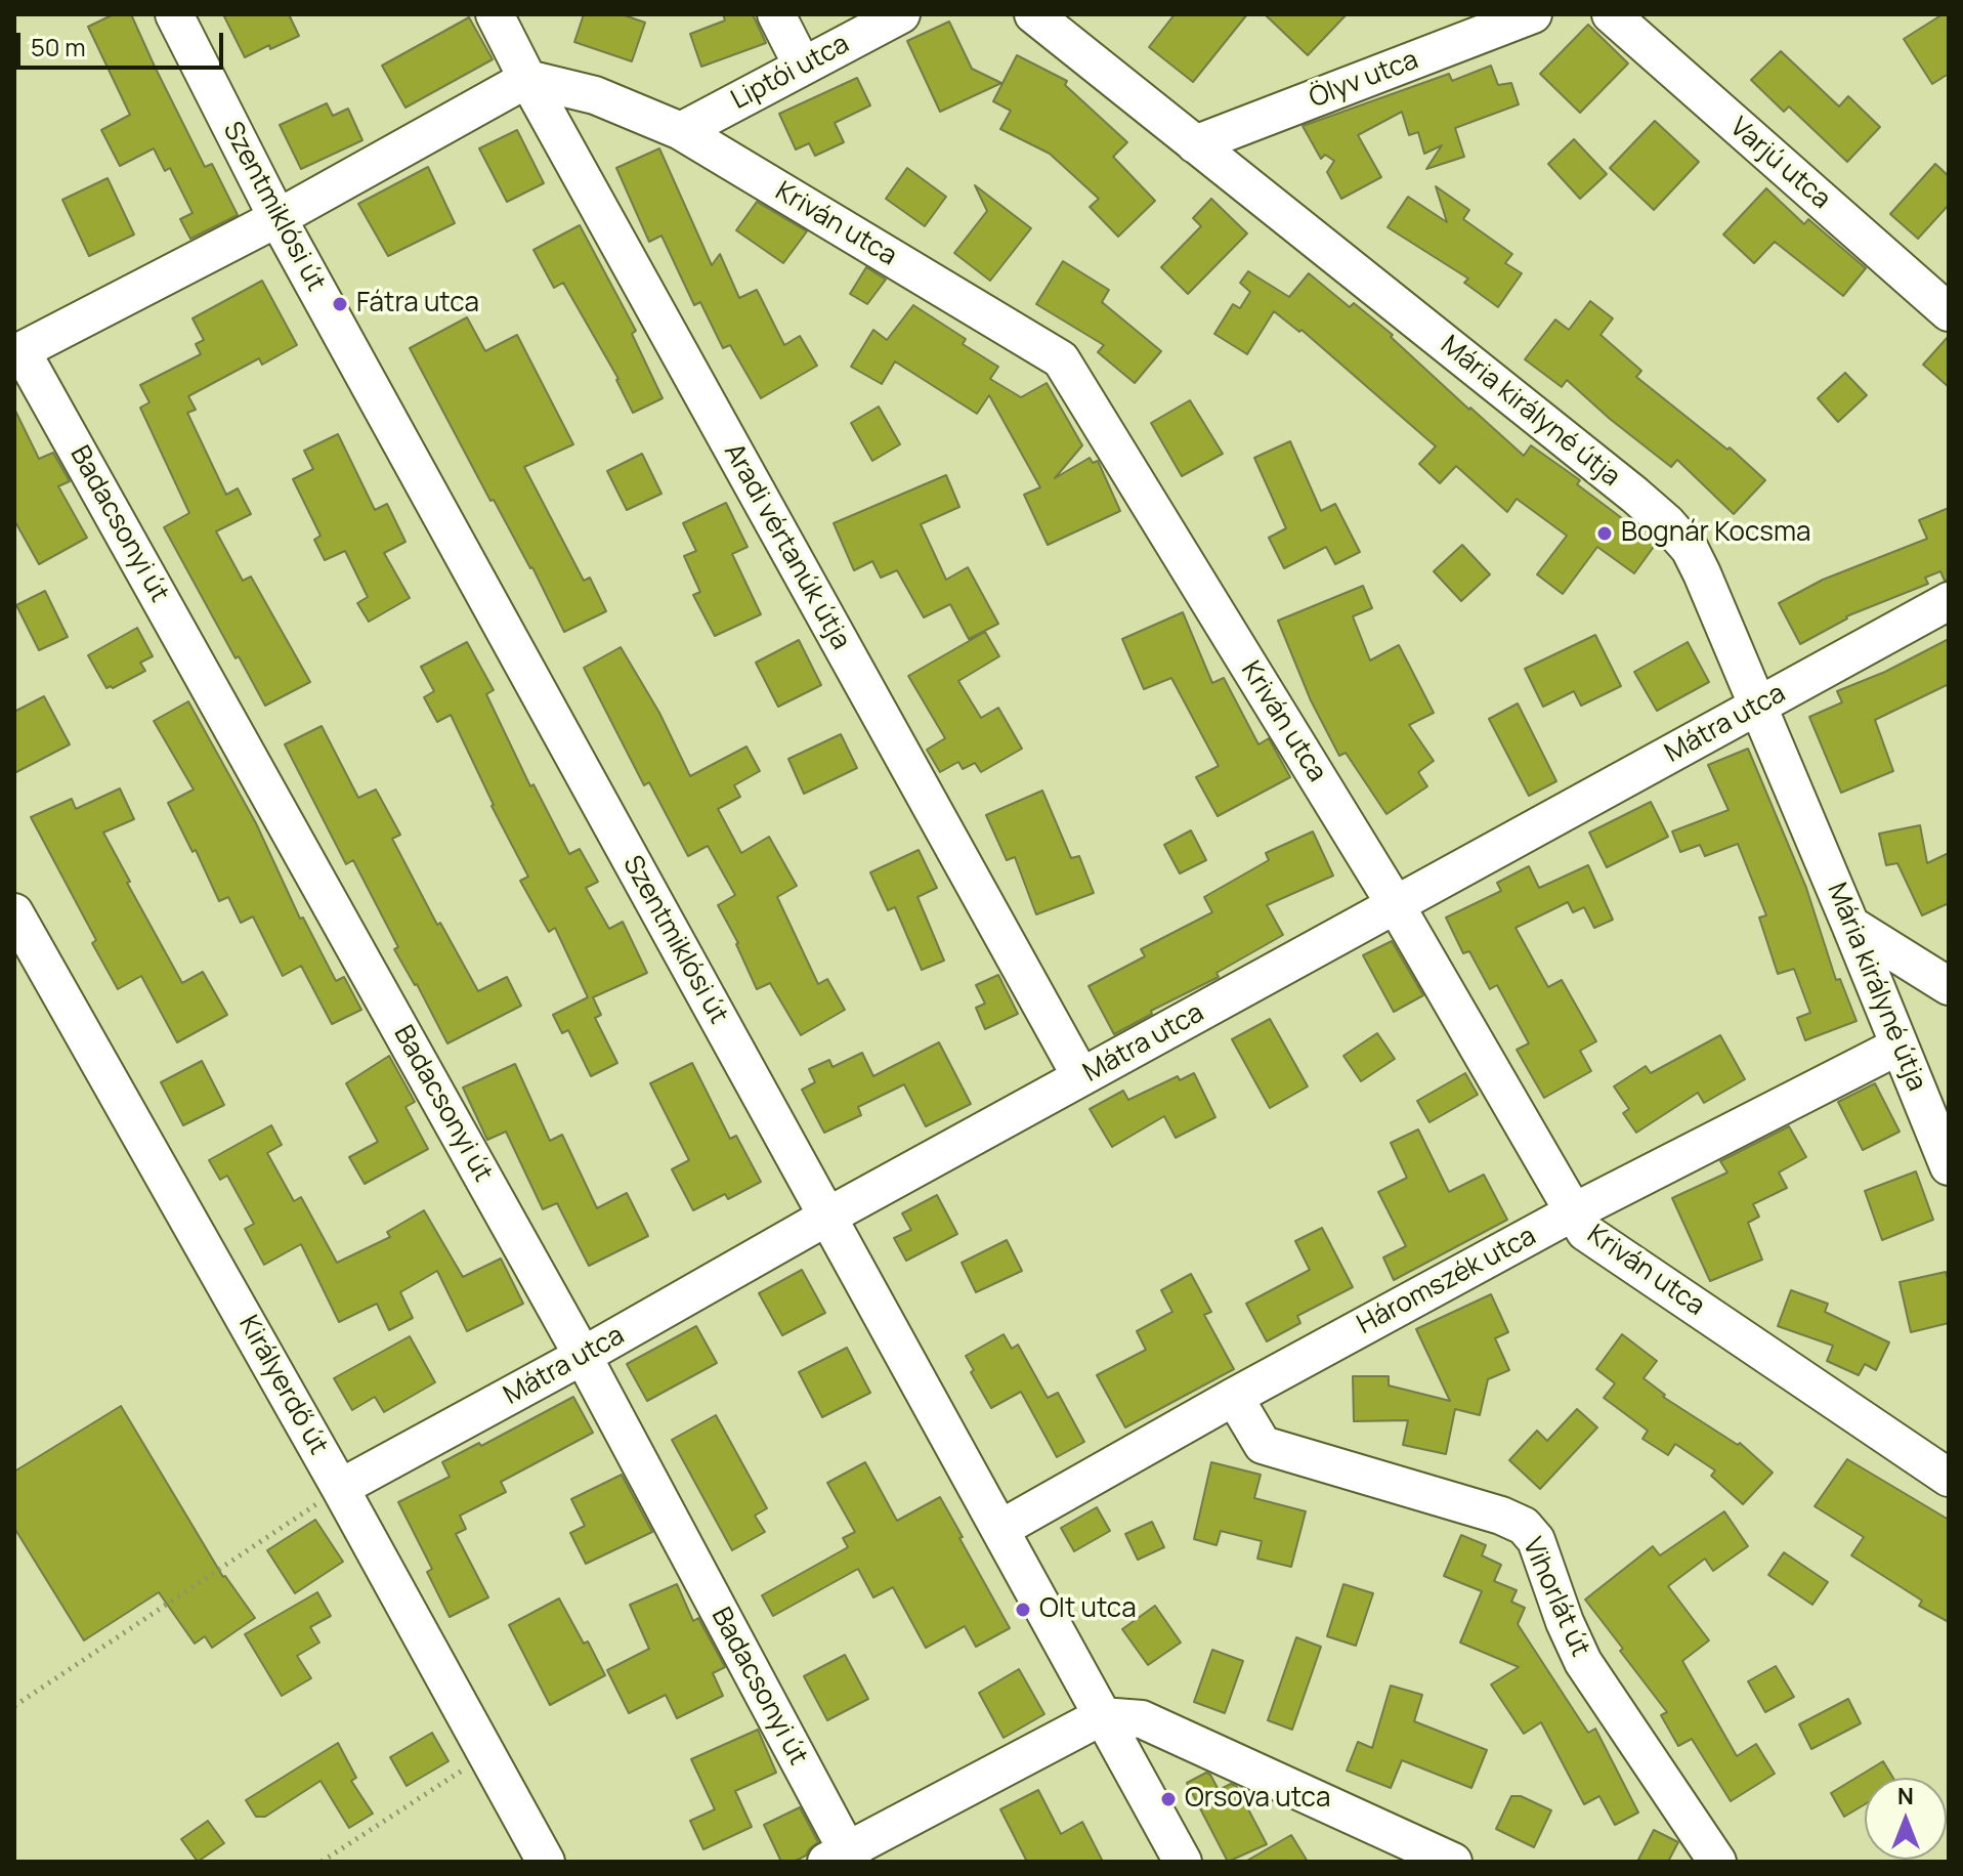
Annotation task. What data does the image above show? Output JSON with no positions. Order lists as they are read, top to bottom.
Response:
{
  "streets": {
    "street": [
      "Liptói utca",
      "Ölyv utca",
      "Varjú utca",
      "Szentmiklósi út",
      "Kriván utca",
      "Mária királyné útja",
      "Badacsonyi út",
      "Aradi vértanúk útja",
      "Mátra utca",
      "Háromszék utca",
      "Királyerdő út",
      "Vihorlát út"
    ]
  },
  "crossings": [
    ["Liptói utca", "Kriván utca"],
    ["Ölyv utca", "Mária királyné útja"],
    ["Szentmiklósi út", "Mátra utca"],
    ["Szentmiklósi út", "Háromszék utca"],
    ["Kriván utca", "Aradi vértanúk útja"],
    ["Kriván utca", "Mátra utca"],
    ["Kriván utca", "Háromszék utca"],
    ["Mária királyné útja", "Mátra utca"],
    ["Mária királyné útja", "Háromszék utca"],
    ["Badacsonyi út", "Mátra utca"],
    ["Aradi vértanúk útja", "Mátra utca"],
    ["Mátra utca", "Királyerdő út"],
    ["Háromszék utca", "Vihorlát út"]
  ],
  "places": [
    "Fátra utca",
    "Bognár Kocsma",
    "Olt utca",
    "Orsova utca"
  ],
  "scale_bar": "50 m",
  "north": "top"
}
